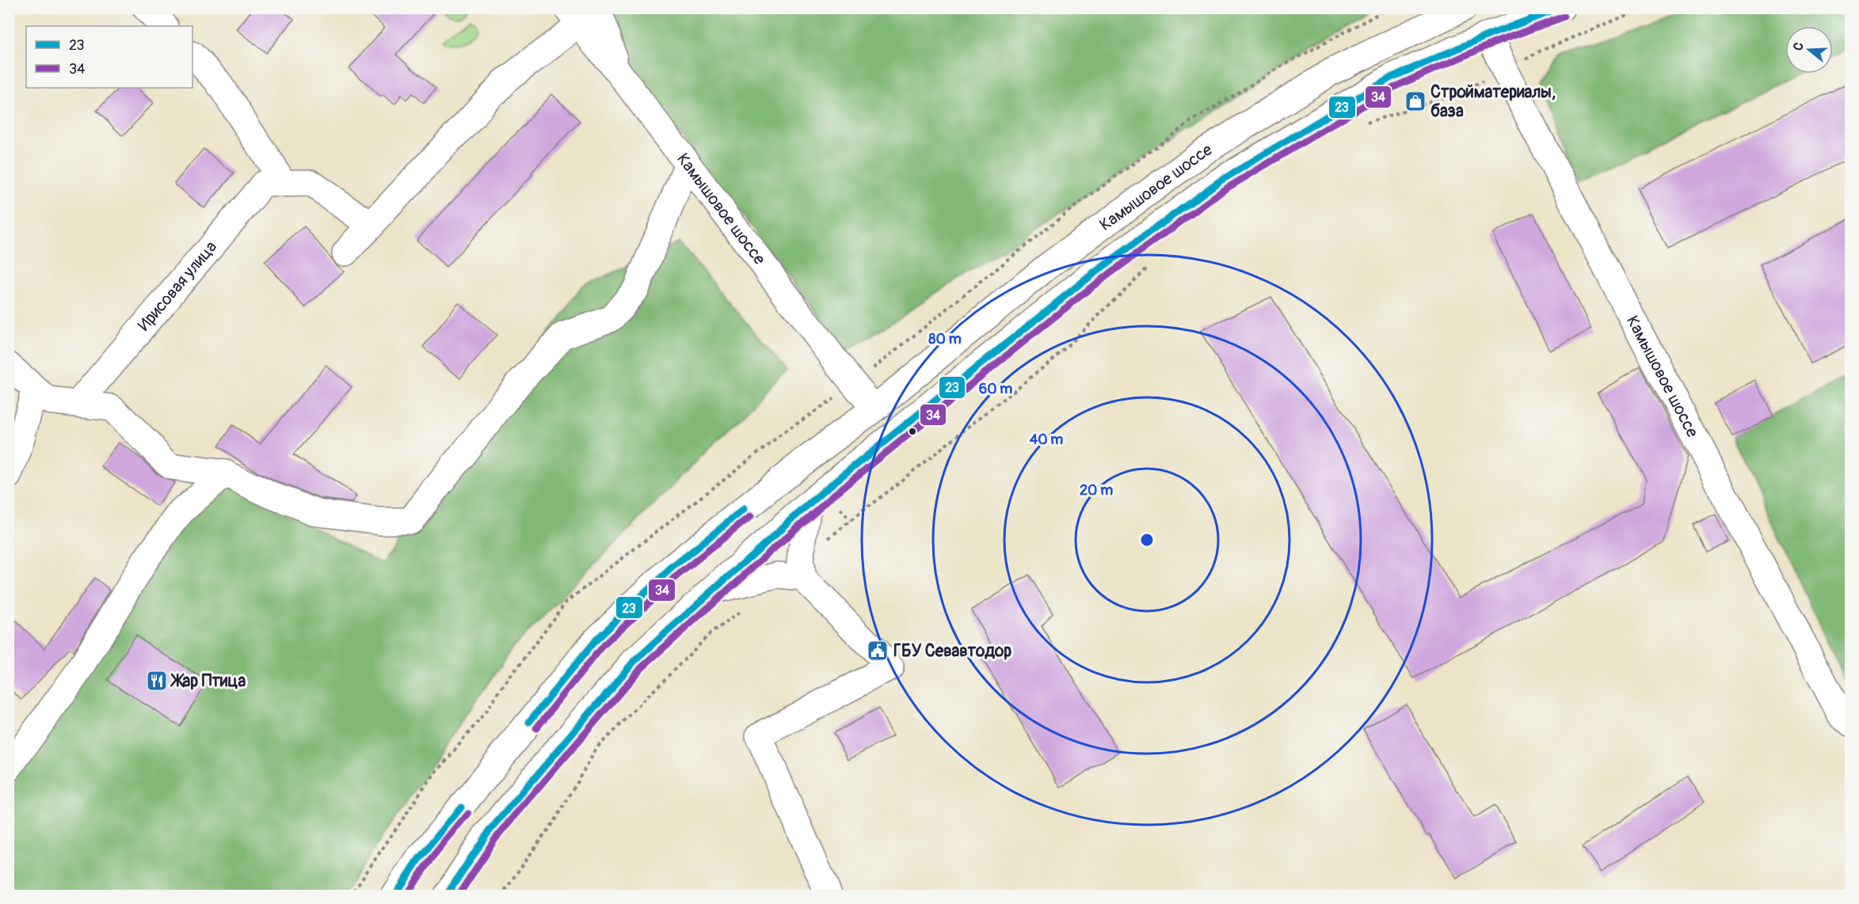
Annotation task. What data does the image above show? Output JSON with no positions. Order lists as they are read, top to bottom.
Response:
{
  "streets": {
    "street": ["Камышовое шоссе", "Ирисовая улица"]
  },
  "places": {
    "shop": ["Стройматериалы, база"],
    "public building": ["ГБУ Севавтодор"],
    "restaurant": ["Жар Птица"]
  },
  "lines": ["transit line 23", "transit line 34"],
  "legend": ["23", "34"],
  "north": "left",
  "rings": [
    "80 m",
    "60 m",
    "40 m",
    "20 m"
  ]
}
